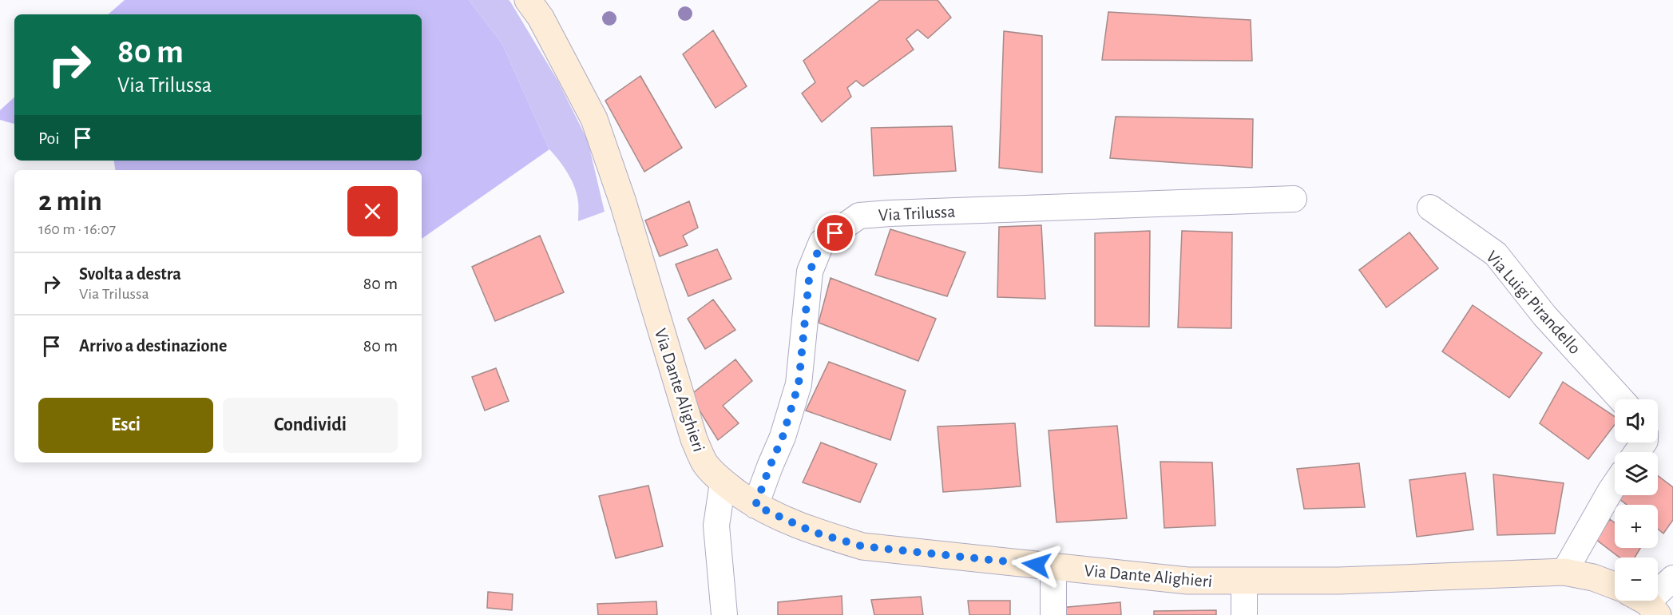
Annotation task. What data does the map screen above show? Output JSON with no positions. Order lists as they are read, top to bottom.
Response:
{
  "streets": {
    "main road": ["Via Dante Alighieri"],
    "street": ["Via Trilussa", "Via Luigi Pirandello"]
  },
  "crossings": [
    ["Via Trilussa", "Via Dante Alighieri"]
  ],
  "page": {
    "turn": ["80 m", "Via Trilussa"],
    "then": "Poi",
    "heading": ["2 min", "160 m · 16:07"],
    "list": [
      {
        "name": "Svolta a destra",
        "note": "Via Trilussa",
        "value": "80 m"
      },
      {
        "name": "Arrivo a destinazione",
        "value": "80 m"
      }
    ],
    "buttons": ["Esci", "Condividi"],
    "map_buttons": ["+", "−"]
  }
}
